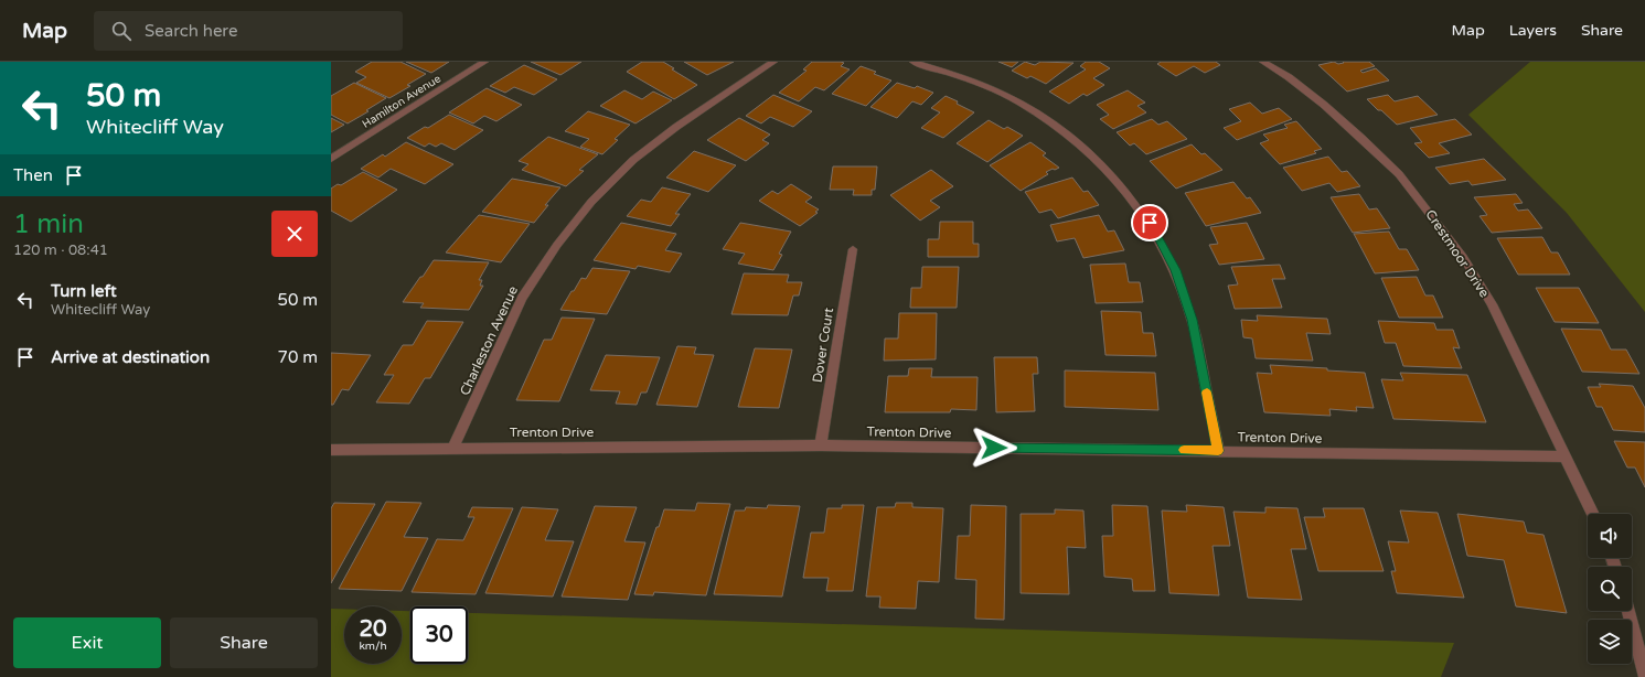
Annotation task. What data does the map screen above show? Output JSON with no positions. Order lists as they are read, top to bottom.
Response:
{
  "streets": {
    "street": [
      "Hamilton Avenue",
      "Crestmoor Drive",
      "Charleston Avenue",
      "Dover Court",
      "Trenton Drive"
    ]
  },
  "crossings": [
    ["Crestmoor Drive", "Trenton Drive"],
    ["Charleston Avenue", "Trenton Drive"],
    ["Dover Court", "Trenton Drive"]
  ],
  "page": {
    "header": "Map",
    "search": "Search here",
    "nav": ["Map", "Layers", "Share"],
    "turn": ["50 m", "Whitecliff Way"],
    "then": "Then",
    "heading": ["1 min", "120 m · 08:41"],
    "list": [
      {
        "name": "Turn left",
        "note": "Whitecliff Way",
        "value": "50 m"
      },
      {
        "name": "Arrive at destination",
        "value": "70 m"
      }
    ],
    "speed": "20 km/h",
    "limit": "30",
    "buttons": ["Exit", "Share"]
  }
}
